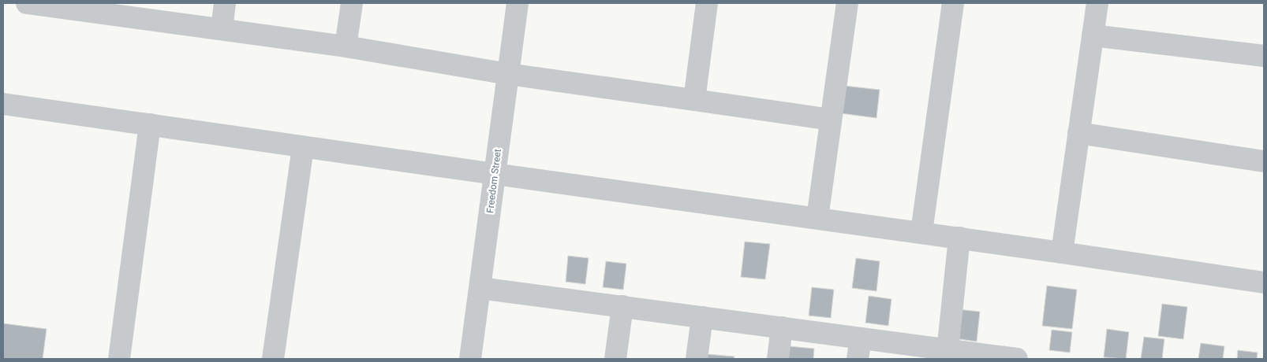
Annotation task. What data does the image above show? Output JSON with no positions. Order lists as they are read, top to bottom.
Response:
{
  "streets": {
    "street": ["Freedom Street"]
  }
}
